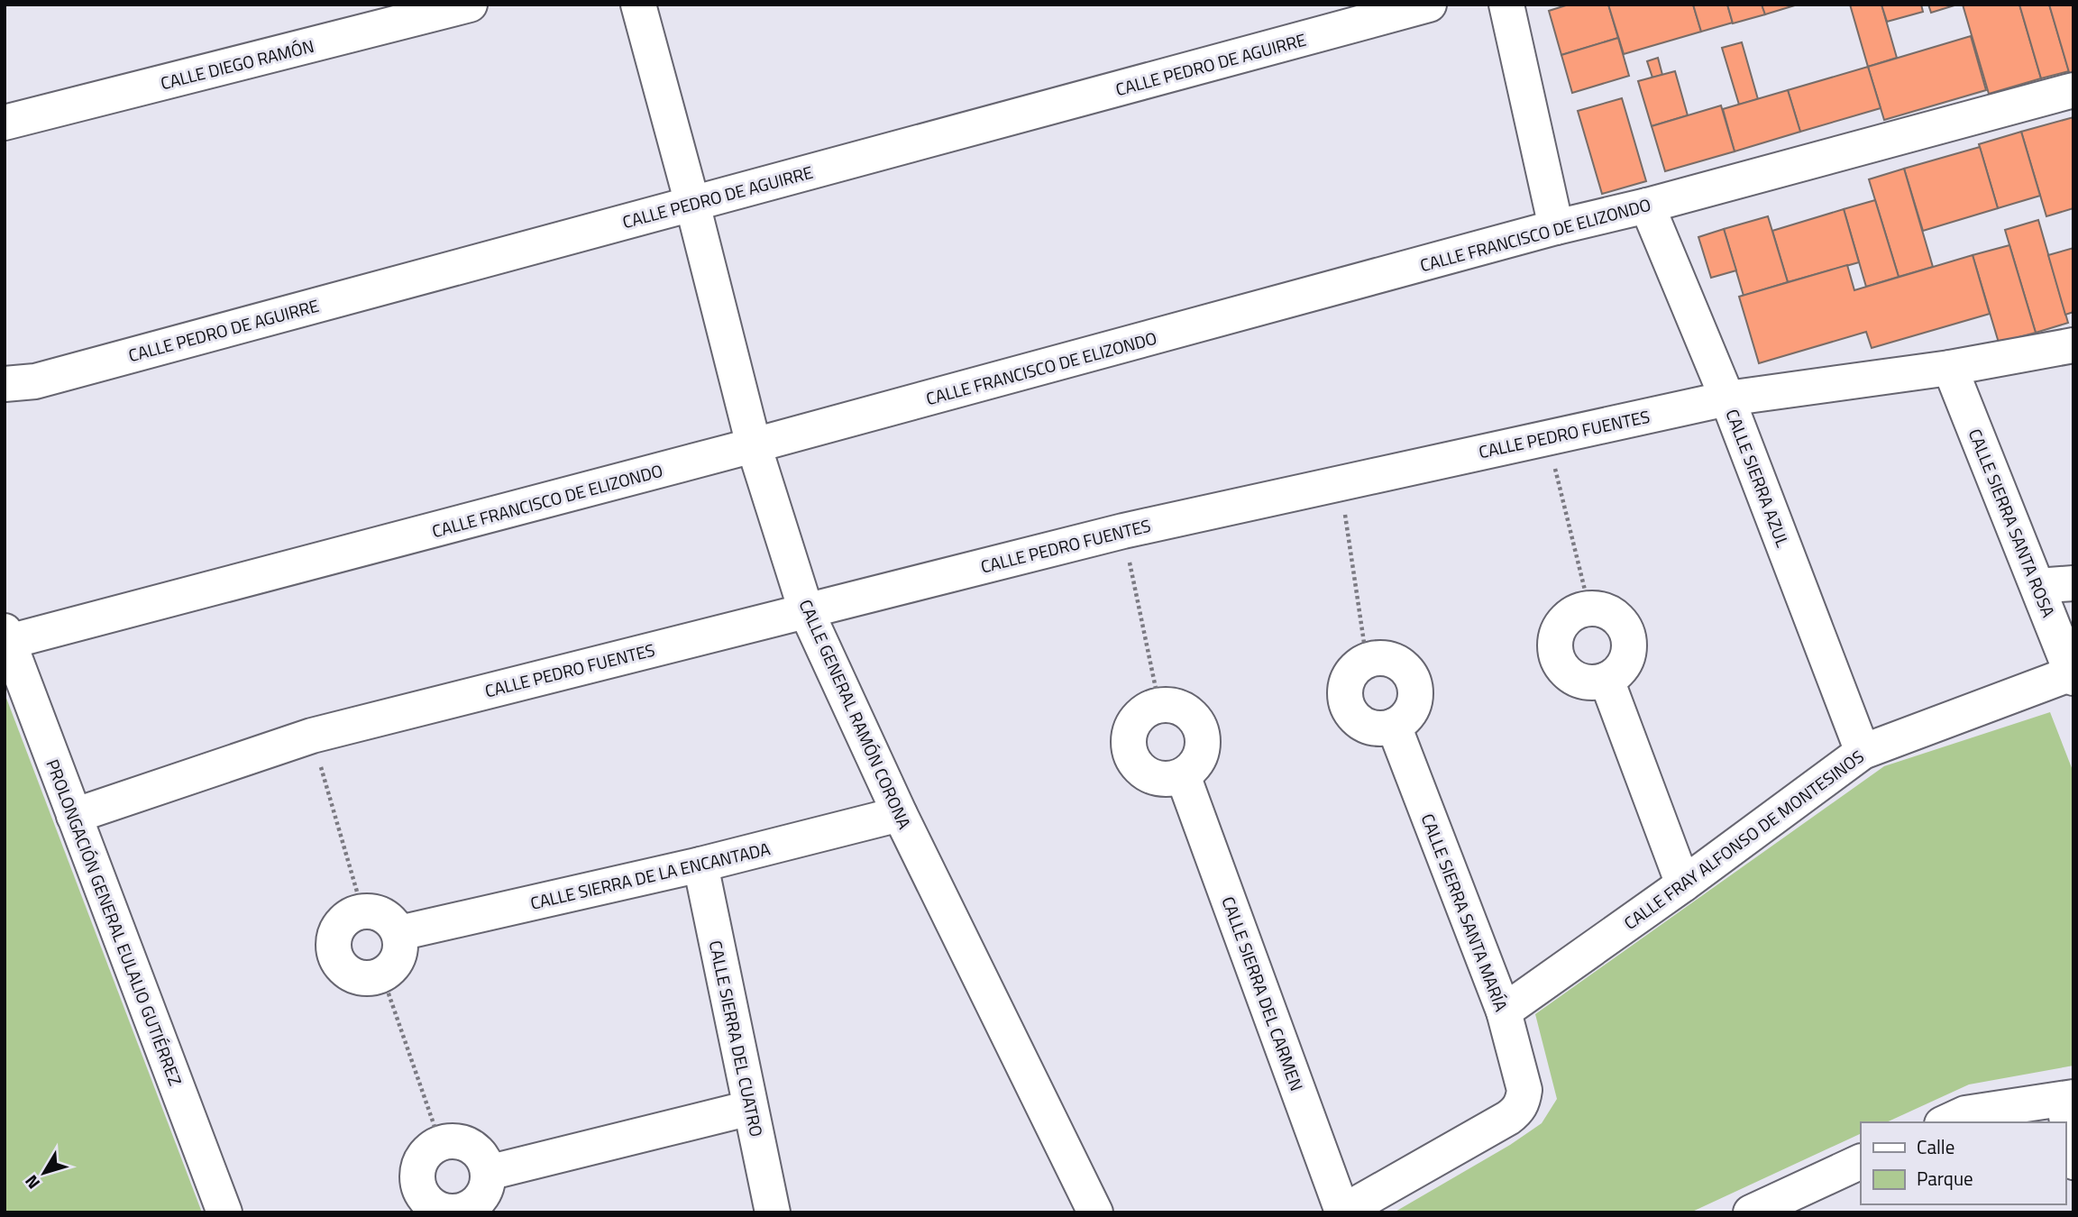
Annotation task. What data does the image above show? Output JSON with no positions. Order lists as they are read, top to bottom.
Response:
{
  "streets": {
    "street": [
      "CALLE DIEGO RAMÓN",
      "CALLE PEDRO DE AGUIRRE",
      "CALLE FRANCISCO DE ELIZONDO",
      "CALLE PEDRO FUENTES",
      "CALLE SIERRA AZUL",
      "CALLE SIERRA SANTA ROSA",
      "CALLE GENERAL RAMÓN CORONA",
      "CALLE FRAY ALFONSO DE MONTESINOS",
      "CALLE SIERRA DE LA ENCANTADA",
      "CALLE SIERRA SANTA MARÍA",
      "PROLONGACIÓN GENERAL EULALIO GUTIÉRREZ",
      "CALLE SIERRA DEL CARMEN",
      "CALLE SIERRA DEL CUATRO"
    ]
  },
  "crossings": [
    ["CALLE PEDRO DE AGUIRRE", "CALLE GENERAL RAMÓN CORONA"],
    ["CALLE FRANCISCO DE ELIZONDO", "CALLE SIERRA AZUL"],
    ["CALLE FRANCISCO DE ELIZONDO", "CALLE GENERAL RAMÓN CORONA"],
    ["CALLE FRANCISCO DE ELIZONDO", "PROLONGACIÓN GENERAL EULALIO GUTIÉRREZ"],
    ["CALLE PEDRO FUENTES", "CALLE SIERRA AZUL"],
    ["CALLE PEDRO FUENTES", "CALLE SIERRA SANTA ROSA"],
    ["CALLE PEDRO FUENTES", "CALLE GENERAL RAMÓN CORONA"],
    ["CALLE PEDRO FUENTES", "PROLONGACIÓN GENERAL EULALIO GUTIÉRREZ"],
    ["CALLE SIERRA AZUL", "CALLE FRAY ALFONSO DE MONTESINOS"],
    ["CALLE SIERRA SANTA ROSA", "CALLE FRAY ALFONSO DE MONTESINOS"],
    ["CALLE GENERAL RAMÓN CORONA", "CALLE SIERRA DE LA ENCANTADA"],
    ["CALLE FRAY ALFONSO DE MONTESINOS", "CALLE SIERRA SANTA MARÍA"],
    ["CALLE SIERRA DE LA ENCANTADA", "CALLE SIERRA DEL CUATRO"],
    ["CALLE SIERRA SANTA MARÍA", "CALLE SIERRA DEL CARMEN"]
  ],
  "legend": ["Calle", "Parque"],
  "north": "bottom left"
}
